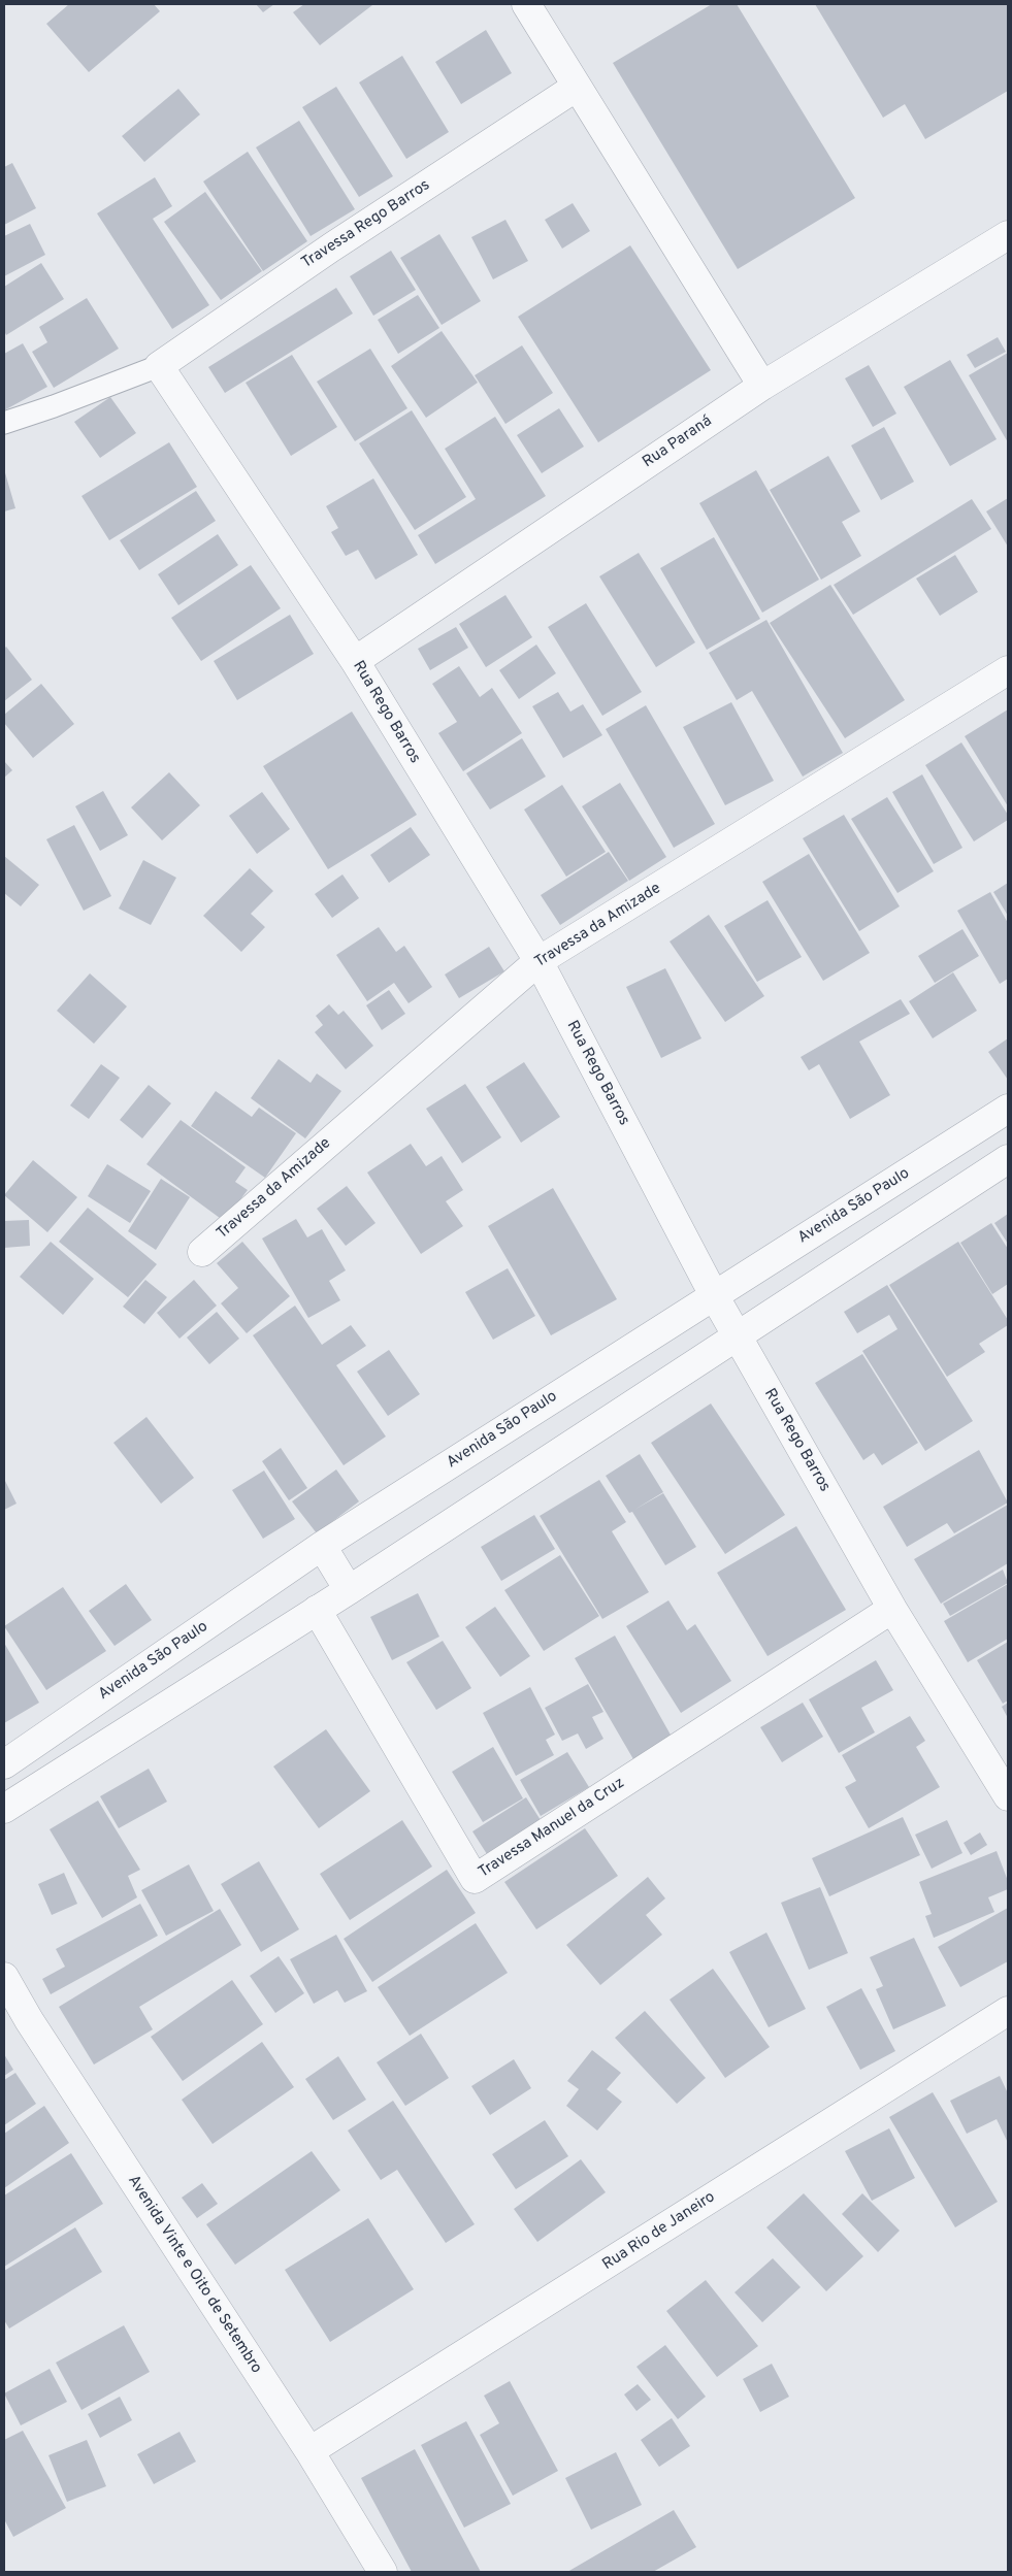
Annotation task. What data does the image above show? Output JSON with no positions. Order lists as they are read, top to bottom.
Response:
{
  "streets": {
    "street": [
      "Travessa Rego Barros",
      "Rua Paraná",
      "Rua Rego Barros",
      "Travessa da Amizade",
      "Avenida São Paulo",
      "Travessa Manuel da Cruz",
      "Rua Rio de Janeiro",
      "Avenida Vinte e Oito de Setembro"
    ]
  },
  "crossings": [
    ["Travessa Rego Barros", "Rua Rego Barros"],
    ["Rua Paraná", "Rua Rego Barros"],
    ["Rua Rego Barros", "Travessa da Amizade"],
    ["Rua Rego Barros", "Avenida São Paulo"],
    ["Rua Rego Barros", "Travessa Manuel da Cruz"],
    ["Rua Rio de Janeiro", "Avenida Vinte e Oito de Setembro"]
  ]
}
